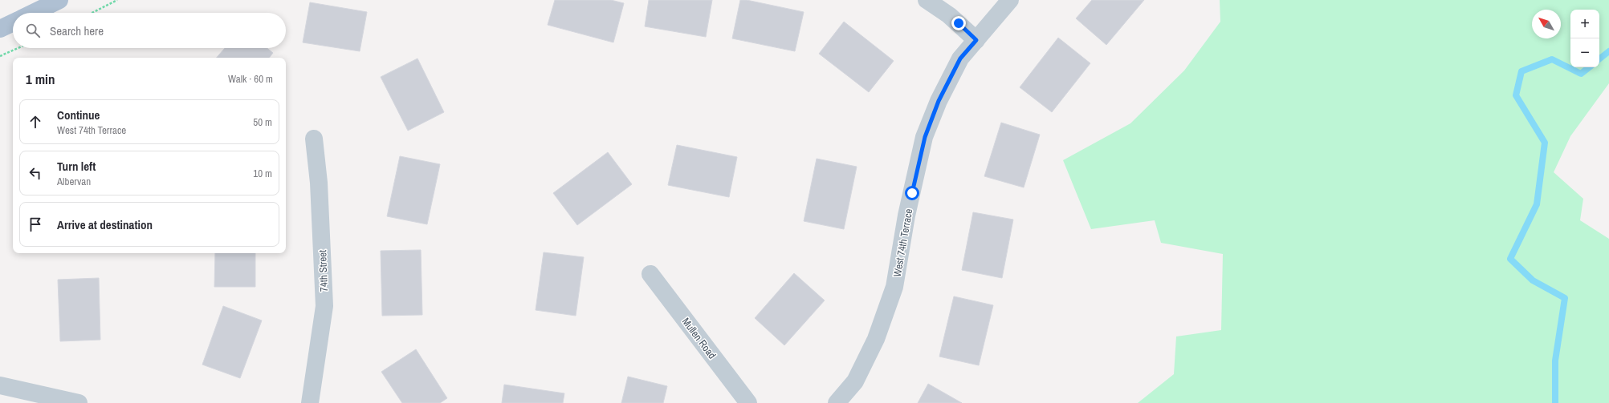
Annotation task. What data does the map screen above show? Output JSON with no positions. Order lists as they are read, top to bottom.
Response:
{
  "streets": {
    "street": ["West 74th Terrace", "74th Street", "Mullen Road"]
  },
  "north": "top left",
  "page": {
    "map_buttons": ["+", "−"],
    "search": "Search here",
    "heading": ["1 min", "Walk · 60 m"],
    "list": [
      ["Continue", "West 74th Terrace", "50 m"],
      ["Turn left", "Albervan", "10 m"],
      "Arrive at destination"
    ]
  }
}
